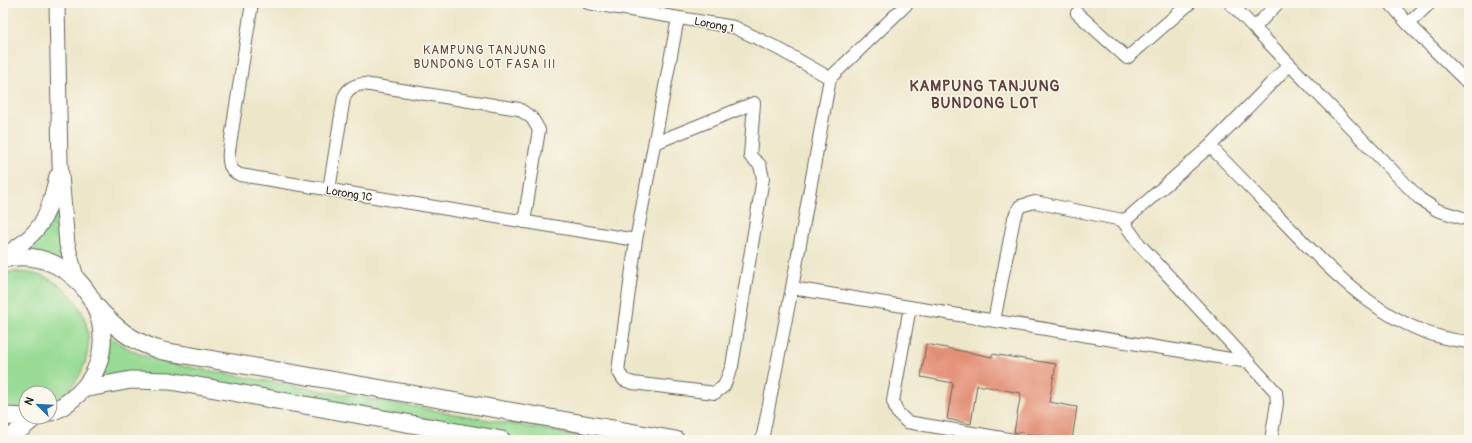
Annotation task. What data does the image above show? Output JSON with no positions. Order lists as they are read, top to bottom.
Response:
{
  "streets": {
    "street": ["Lorong 1", "Lorong 1C"]
  },
  "districts": ["KAMPUNG TANJUNG BUNDONG LOT FASA III", "KAMPUNG TANJUNG BUNDONG LOT"],
  "north": "top left"
}
